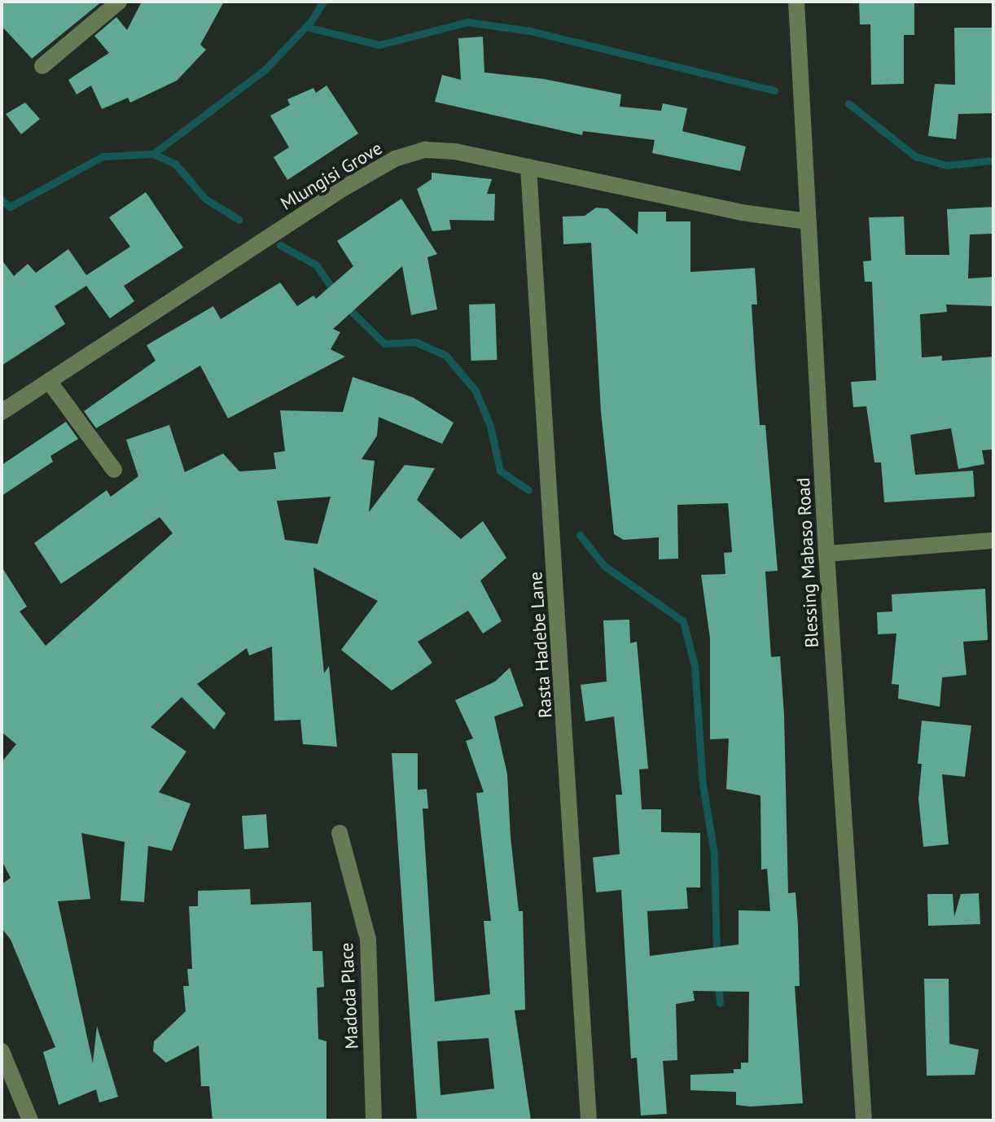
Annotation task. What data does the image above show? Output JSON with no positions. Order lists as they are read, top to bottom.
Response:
{
  "streets": {
    "street": [
      "Mlungisi Grove",
      "Blessing Mabaso Road",
      "Rasta Hadebe Lane",
      "Madoda Place"
    ]
  },
  "crossings": [
    ["Mlungisi Grove", "Blessing Mabaso Road"],
    ["Mlungisi Grove", "Rasta Hadebe Lane"]
  ]
}
